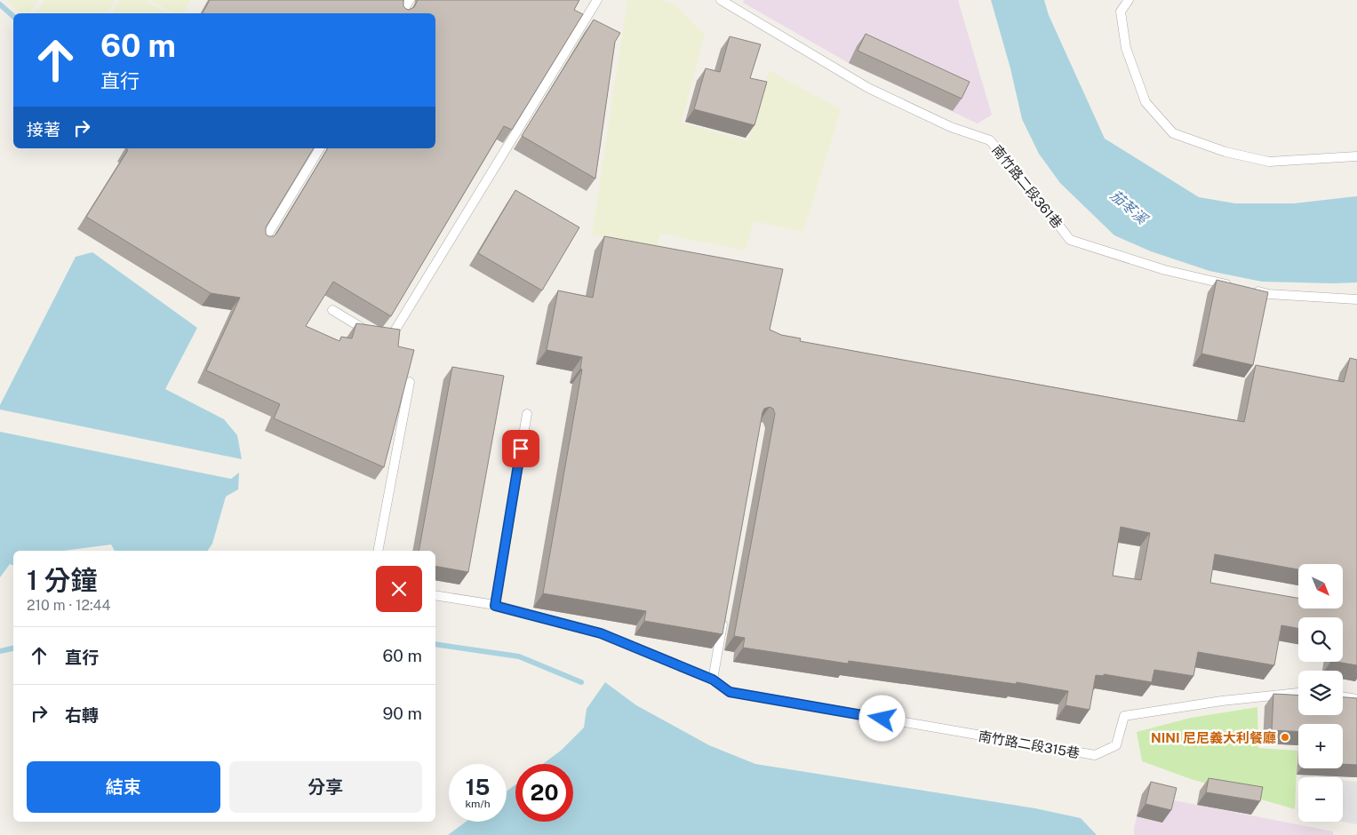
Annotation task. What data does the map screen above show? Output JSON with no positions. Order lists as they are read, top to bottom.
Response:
{
  "streets": {
    "lane": ["南竹路二段361巷", "南竹路二段315巷"]
  },
  "water": ["茄苳溪"],
  "places": ["NINI 尼尼義大利餐廳"],
  "north": "bottom right",
  "page": {
    "turn": ["60 m", "直行"],
    "then": "接著",
    "heading": ["1 分鐘", "210 m · 12:44"],
    "map_buttons": ["+", "−"],
    "list": [
      {
        "name": "直行",
        "value": "60 m"
      },
      {
        "name": "右轉",
        "value": "90 m"
      }
    ],
    "buttons": ["結束", "分享"],
    "speed": "15 km/h",
    "limit": "20"
  }
}
